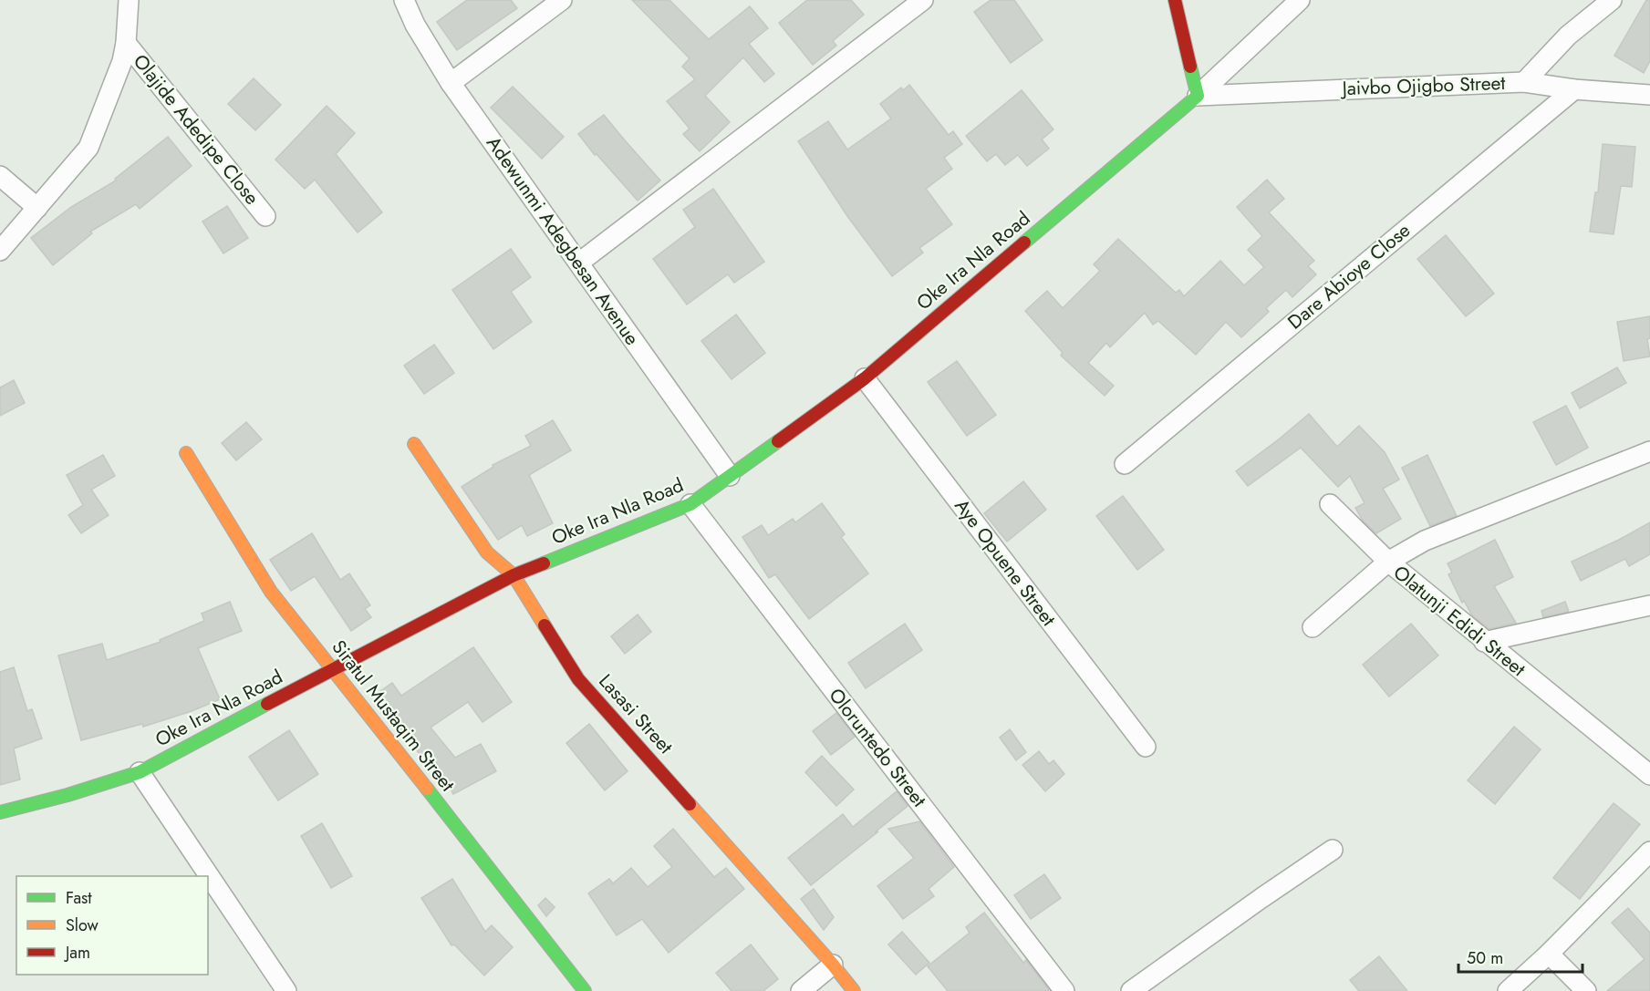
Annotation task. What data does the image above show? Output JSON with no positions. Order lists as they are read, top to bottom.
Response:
{
  "streets": {
    "street": [
      "Jaivbo Ojigbo Street",
      "Olajide Adedipe Close",
      "Adewunmi Adegbesan Avenue",
      "Oke Ira Nla Road",
      "Dare Abioye Close",
      "Aye Opuene Street",
      "Olatunji Edidi Street",
      "Lasasi Street",
      "Siratul Mustaqim Street",
      "Oloruntedo Street"
    ]
  },
  "crossings": [
    ["Jaivbo Ojigbo Street", "Oke Ira Nla Road"],
    ["Jaivbo Ojigbo Street", "Dare Abioye Close"],
    ["Adewunmi Adegbesan Avenue", "Oke Ira Nla Road"],
    ["Oke Ira Nla Road", "Aye Opuene Street"],
    ["Oke Ira Nla Road", "Lasasi Street"],
    ["Oke Ira Nla Road", "Siratul Mustaqim Street"],
    ["Oke Ira Nla Road", "Oloruntedo Street"]
  ],
  "legend": ["Fast", "Slow", "Jam"],
  "scale_bar": "50 m"
}
